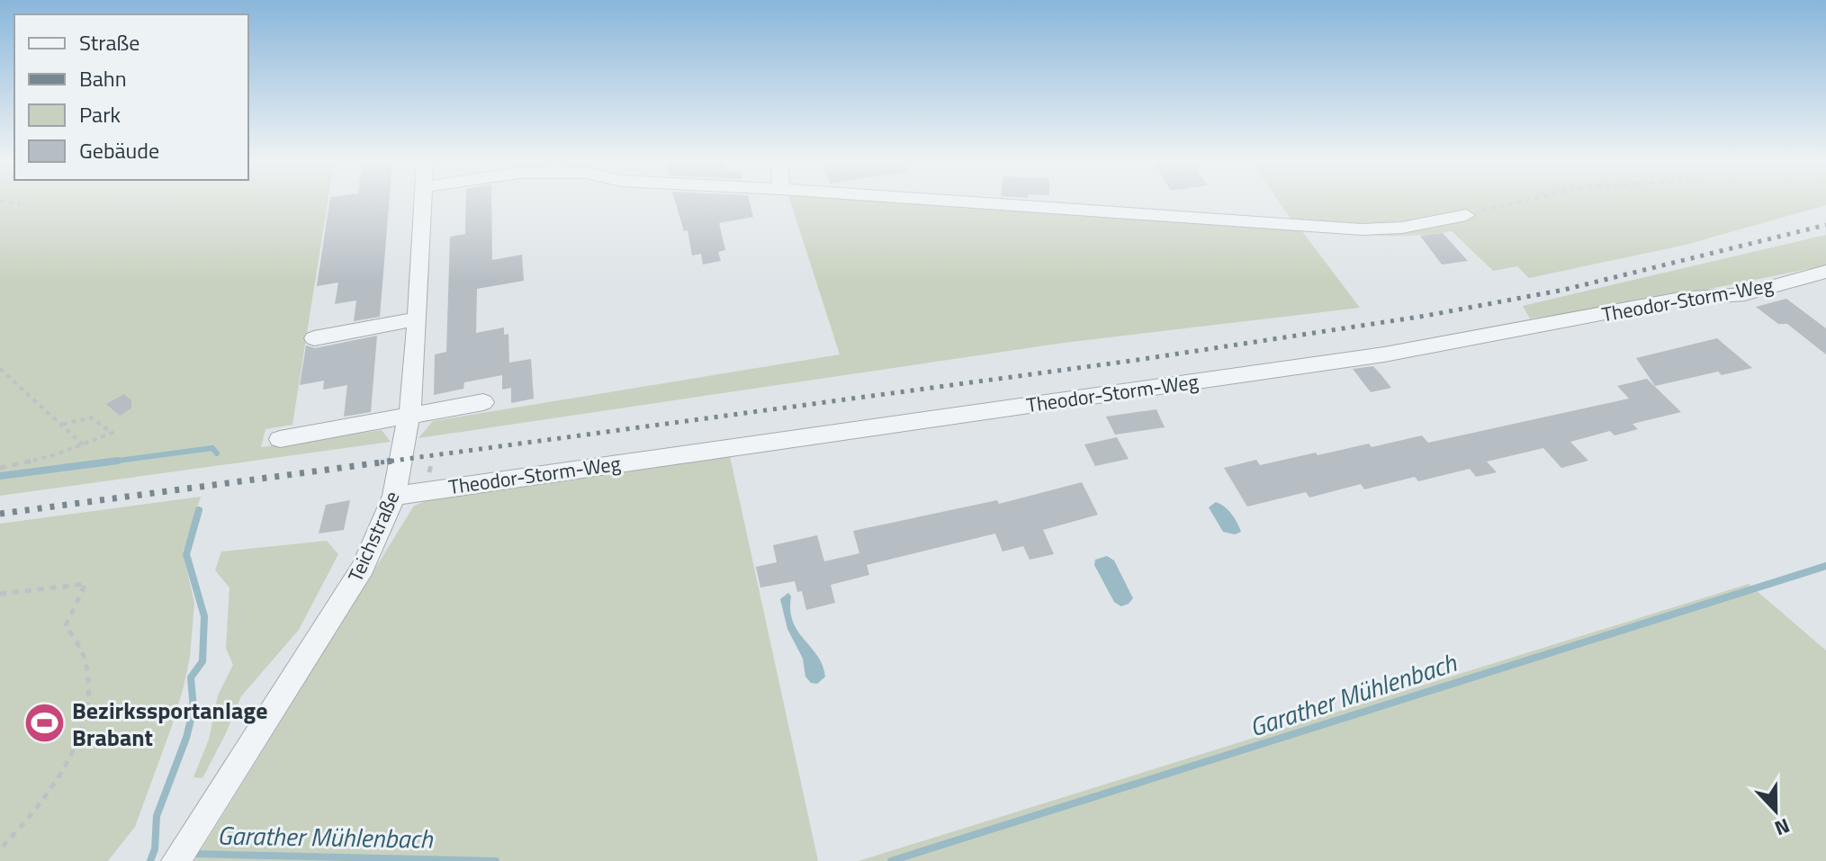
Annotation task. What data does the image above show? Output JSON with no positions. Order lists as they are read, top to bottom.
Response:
{
  "streets": {
    "street": ["Theodor-Storm-Weg", "Teichstraße"]
  },
  "crossings": [
    ["Theodor-Storm-Weg", "Teichstraße"]
  ],
  "water": ["Garather Mühlenbach"],
  "places": {
    "sports": ["Bezirkssportanlage Brabant"]
  },
  "legend": [
    "Straße",
    "Bahn",
    "Park",
    "Gebäude"
  ],
  "north": "bottom"
}
